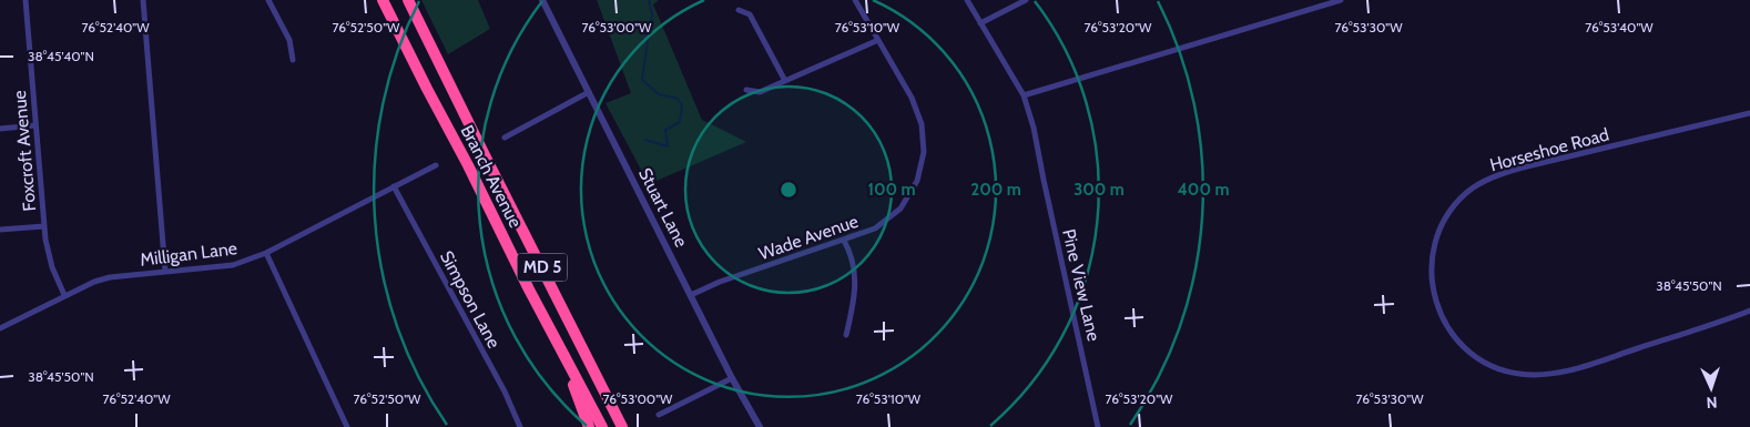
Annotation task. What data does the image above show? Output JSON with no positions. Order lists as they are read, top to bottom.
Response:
{
  "streets": {
    "highway": ["Branch Avenue", "MD 5"],
    "street": [
      "Horseshoe Road",
      "Foxcroft Avenue",
      "Stuart Lane",
      "Wade Avenue",
      "Milligan Lane",
      "Pine View Lane",
      "Simpson Lane"
    ]
  },
  "crossings": [
    ["Foxcroft Avenue", "Milligan Lane"],
    ["Stuart Lane", "Wade Avenue"],
    ["Milligan Lane", "Simpson Lane"]
  ],
  "north": "bottom",
  "coordinates": [
    "76°53'10\"W",
    "76°53'30\"W",
    "76°52'40\"W",
    "76°52'50\"W",
    "76°53'00\"W",
    "76°53'20\"W",
    "76°53'40\"W",
    "38°45'40\"N",
    "38°45'50\"N"
  ],
  "rings": [
    "100 m",
    "200 m",
    "300 m",
    "400 m"
  ]
}
